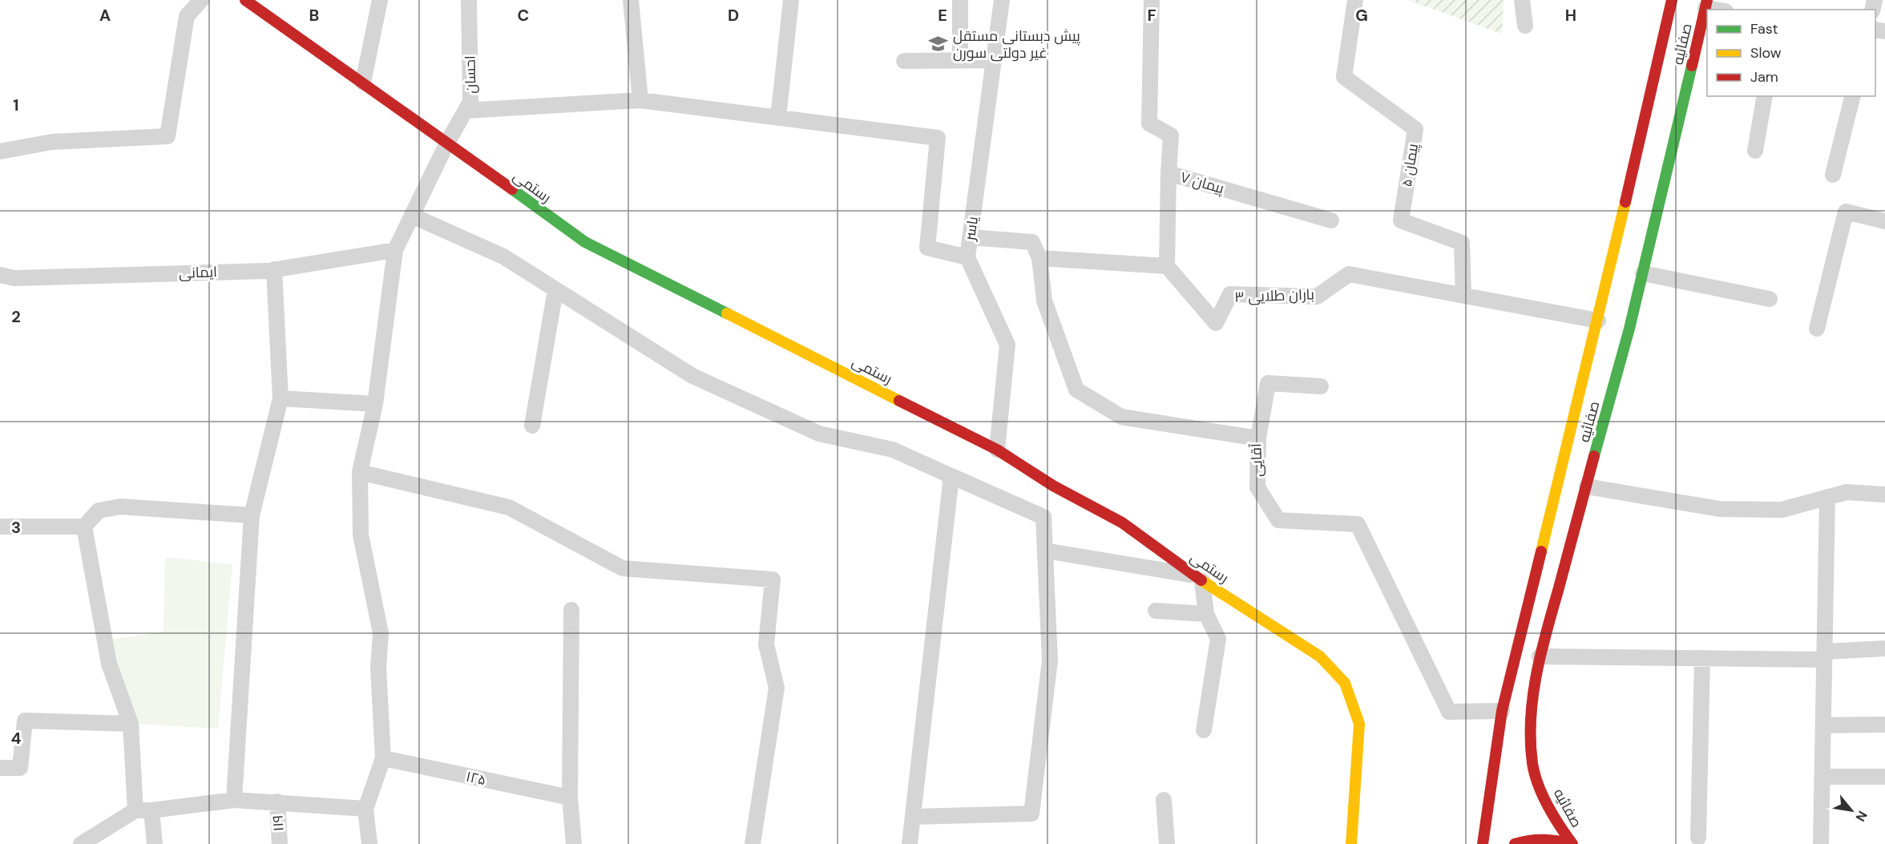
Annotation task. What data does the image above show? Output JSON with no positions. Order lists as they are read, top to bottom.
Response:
{
  "streets": {
    "main road": ["صفائیه", "رستمی"],
    "street": [
      "احسان",
      "پیمان ۵",
      "پیمان ۷",
      "یاسر",
      "ایمانی",
      "باران طلایی ۳",
      "آقایی",
      "۱۲۵",
      "۱۱۹"
    ]
  },
  "crossings": [
    ["صفائیه", "باران طلایی ۳"],
    ["صفائیه", "آقایی"],
    ["احسان", "رستمی"],
    ["احسان", "ایمانی"],
    ["احسان", "۱۲۵"],
    ["پیمان ۵", "باران طلایی ۳"],
    ["رستمی", "یاسر"]
  ],
  "places": {
    "school or university": ["پیش دبستانی مستقل غیر دولتی سورن"]
  },
  "legend": ["Fast", "Slow", "Jam"],
  "north": "bottom right",
  "grid": {
    "columns": [
      "A",
      "B",
      "C",
      "D",
      "E",
      "F",
      "G",
      "H"
    ],
    "rows": [
      "1",
      "2",
      "3",
      "4"
    ]
  }
}
